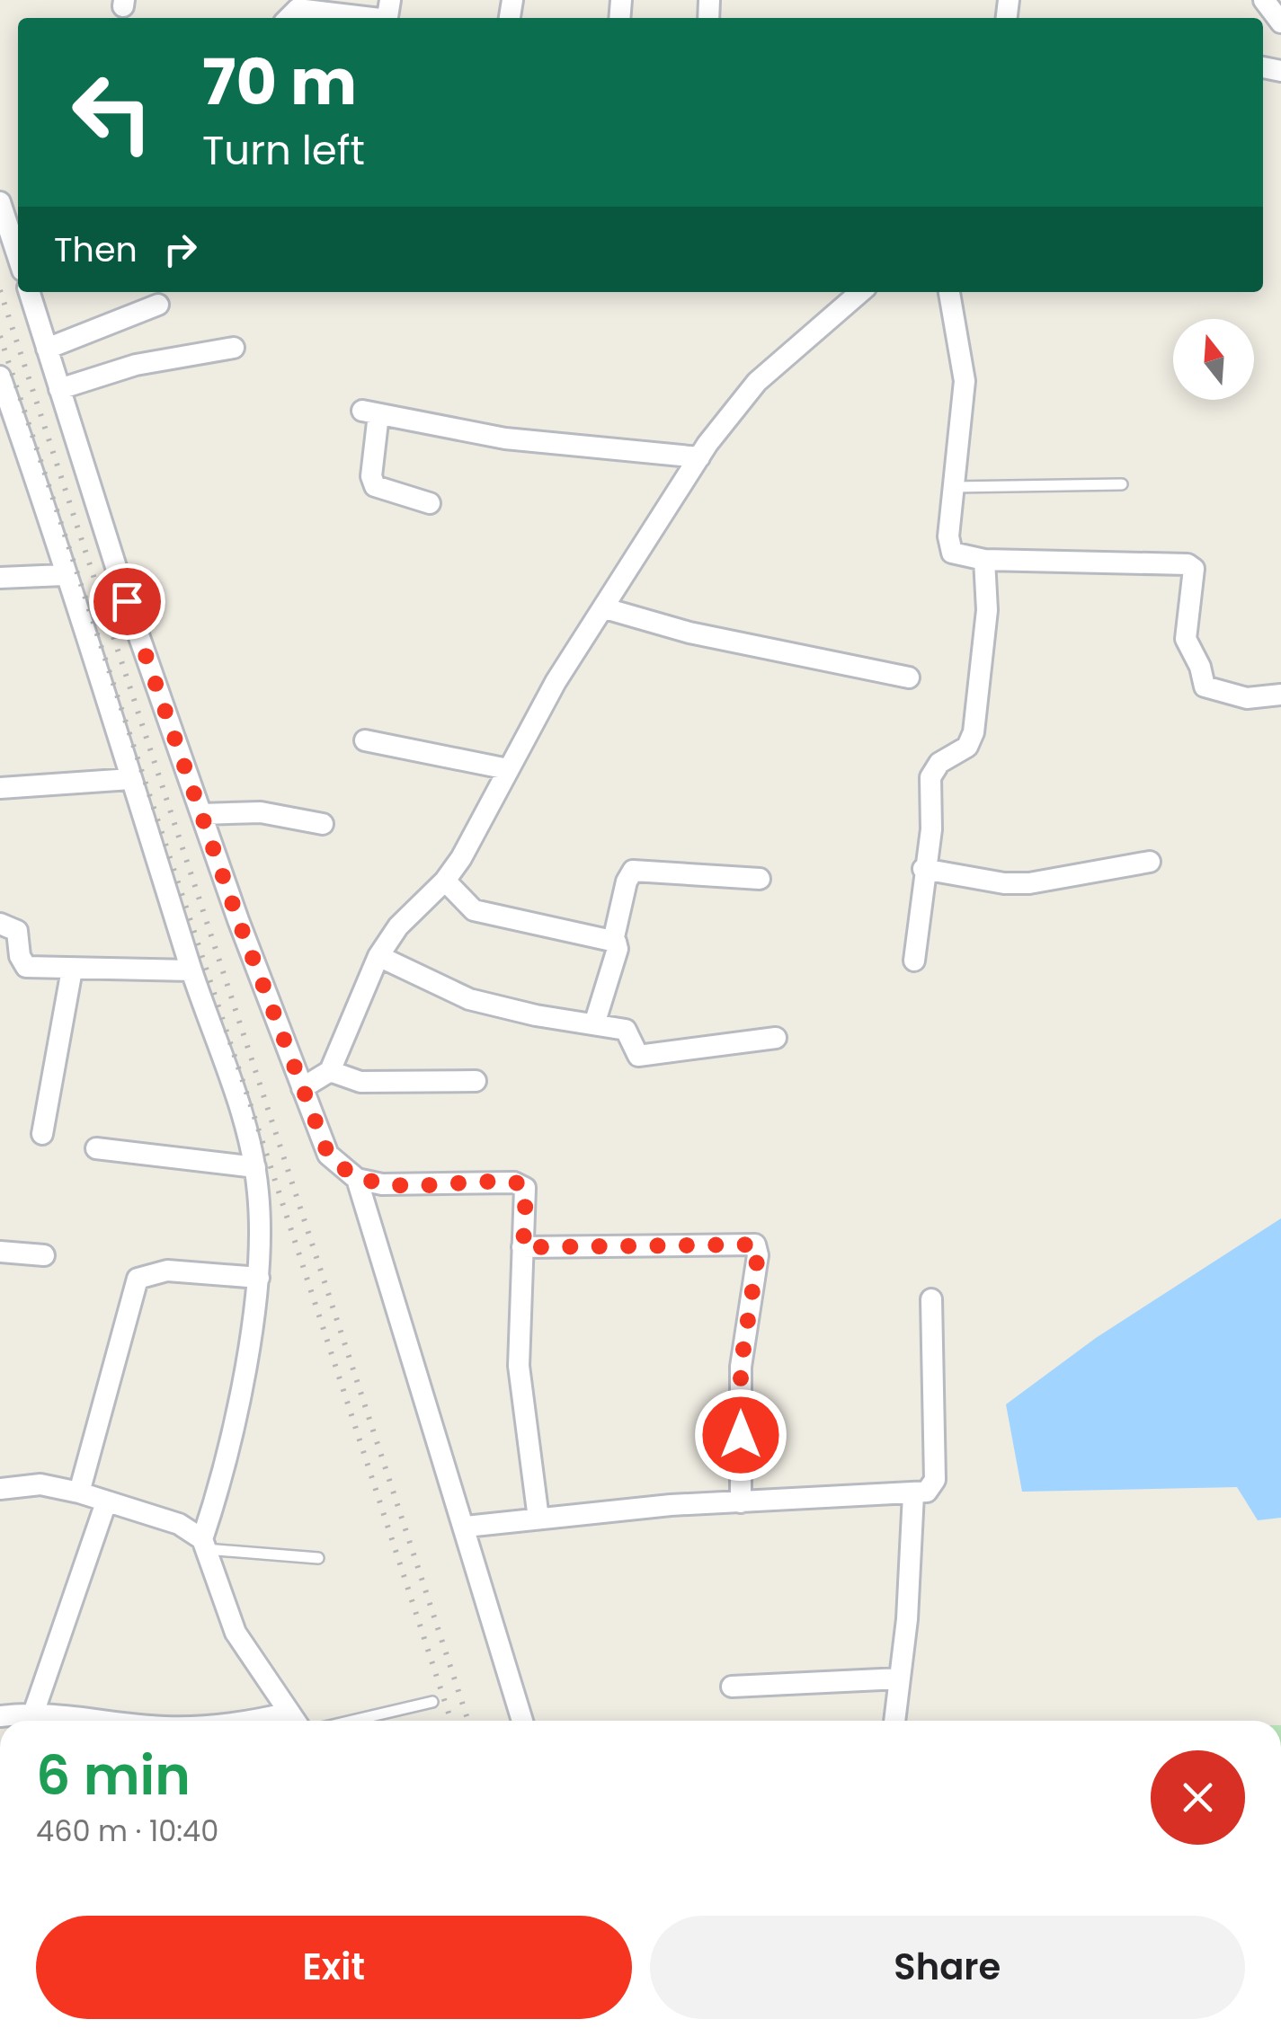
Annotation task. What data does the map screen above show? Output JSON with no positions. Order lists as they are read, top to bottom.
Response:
{
  "north": "top",
  "page": {
    "turn": ["70 m", "Turn left"],
    "then": "Then",
    "heading": ["6 min", "460 m · 10:40"],
    "buttons": ["Exit", "Share"]
  }
}
